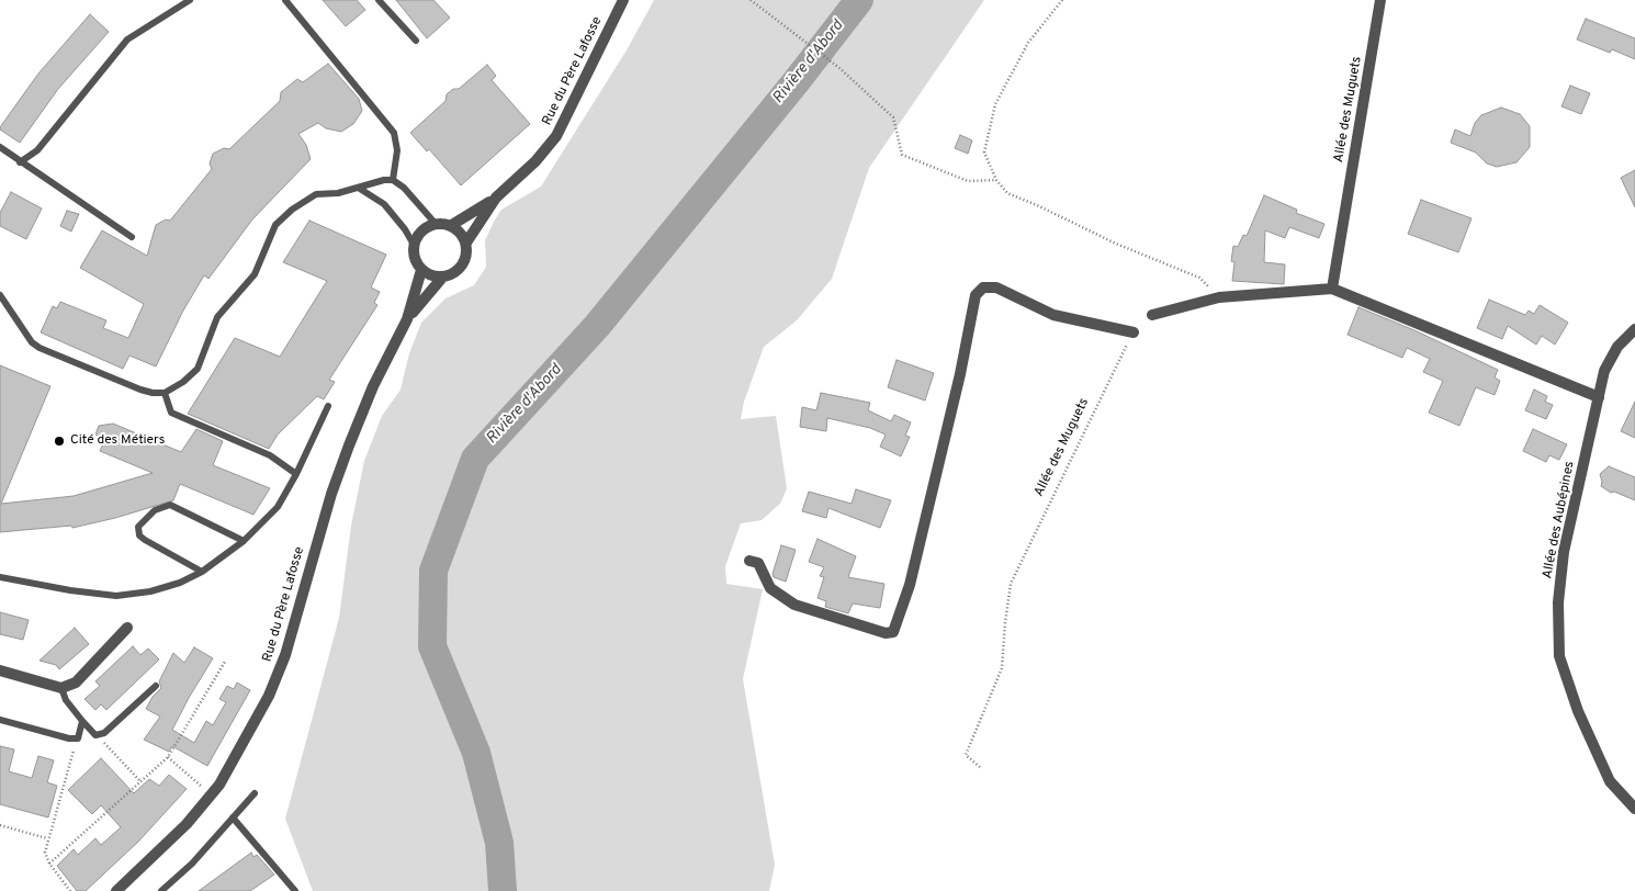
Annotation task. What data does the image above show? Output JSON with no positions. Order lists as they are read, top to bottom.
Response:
{
  "streets": {
    "street": ["Rue du Père Lafosse", "Allée des Muguets", "Allée des Aubépines"]
  },
  "water": ["Rivière d'Abord"],
  "places": ["Cité des Métiers"]
}
